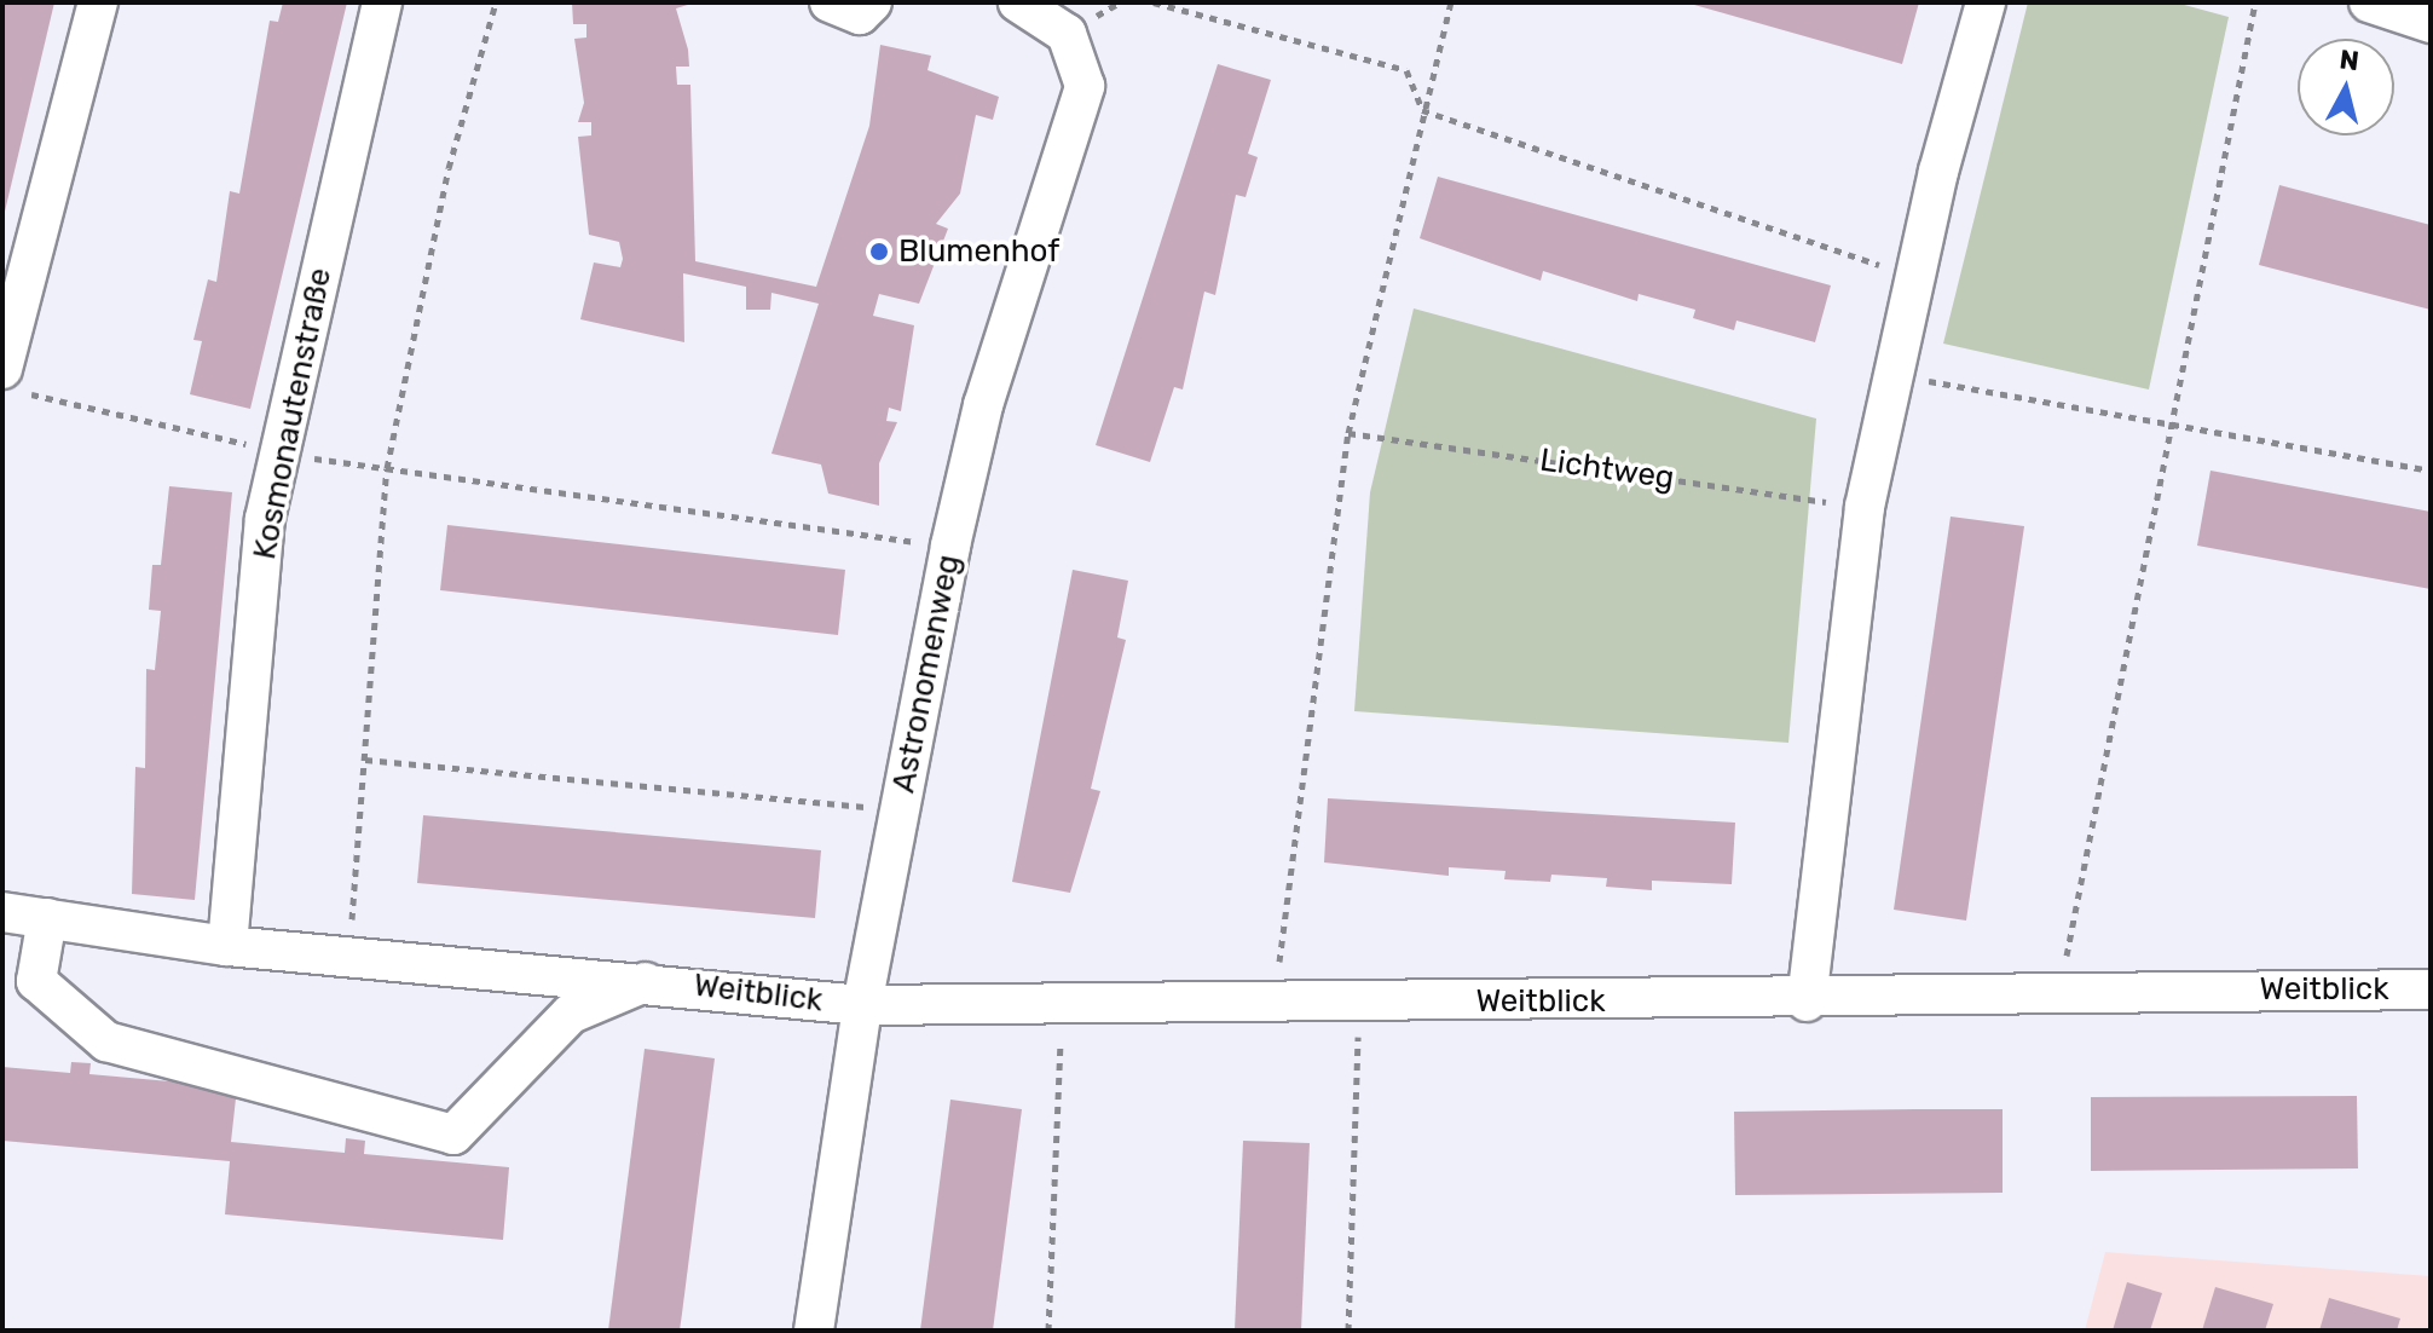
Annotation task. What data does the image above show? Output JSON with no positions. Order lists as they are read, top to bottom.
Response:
{
  "streets": {
    "street": ["Kosmonautenstraße", "Astronomenweg", "Weitblick"],
    "path": ["Lichtweg"]
  },
  "crossings": [
    ["Kosmonautenstraße", "Weitblick"],
    ["Astronomenweg", "Weitblick"]
  ],
  "places": ["Blumenhof"],
  "north": "top"
}
